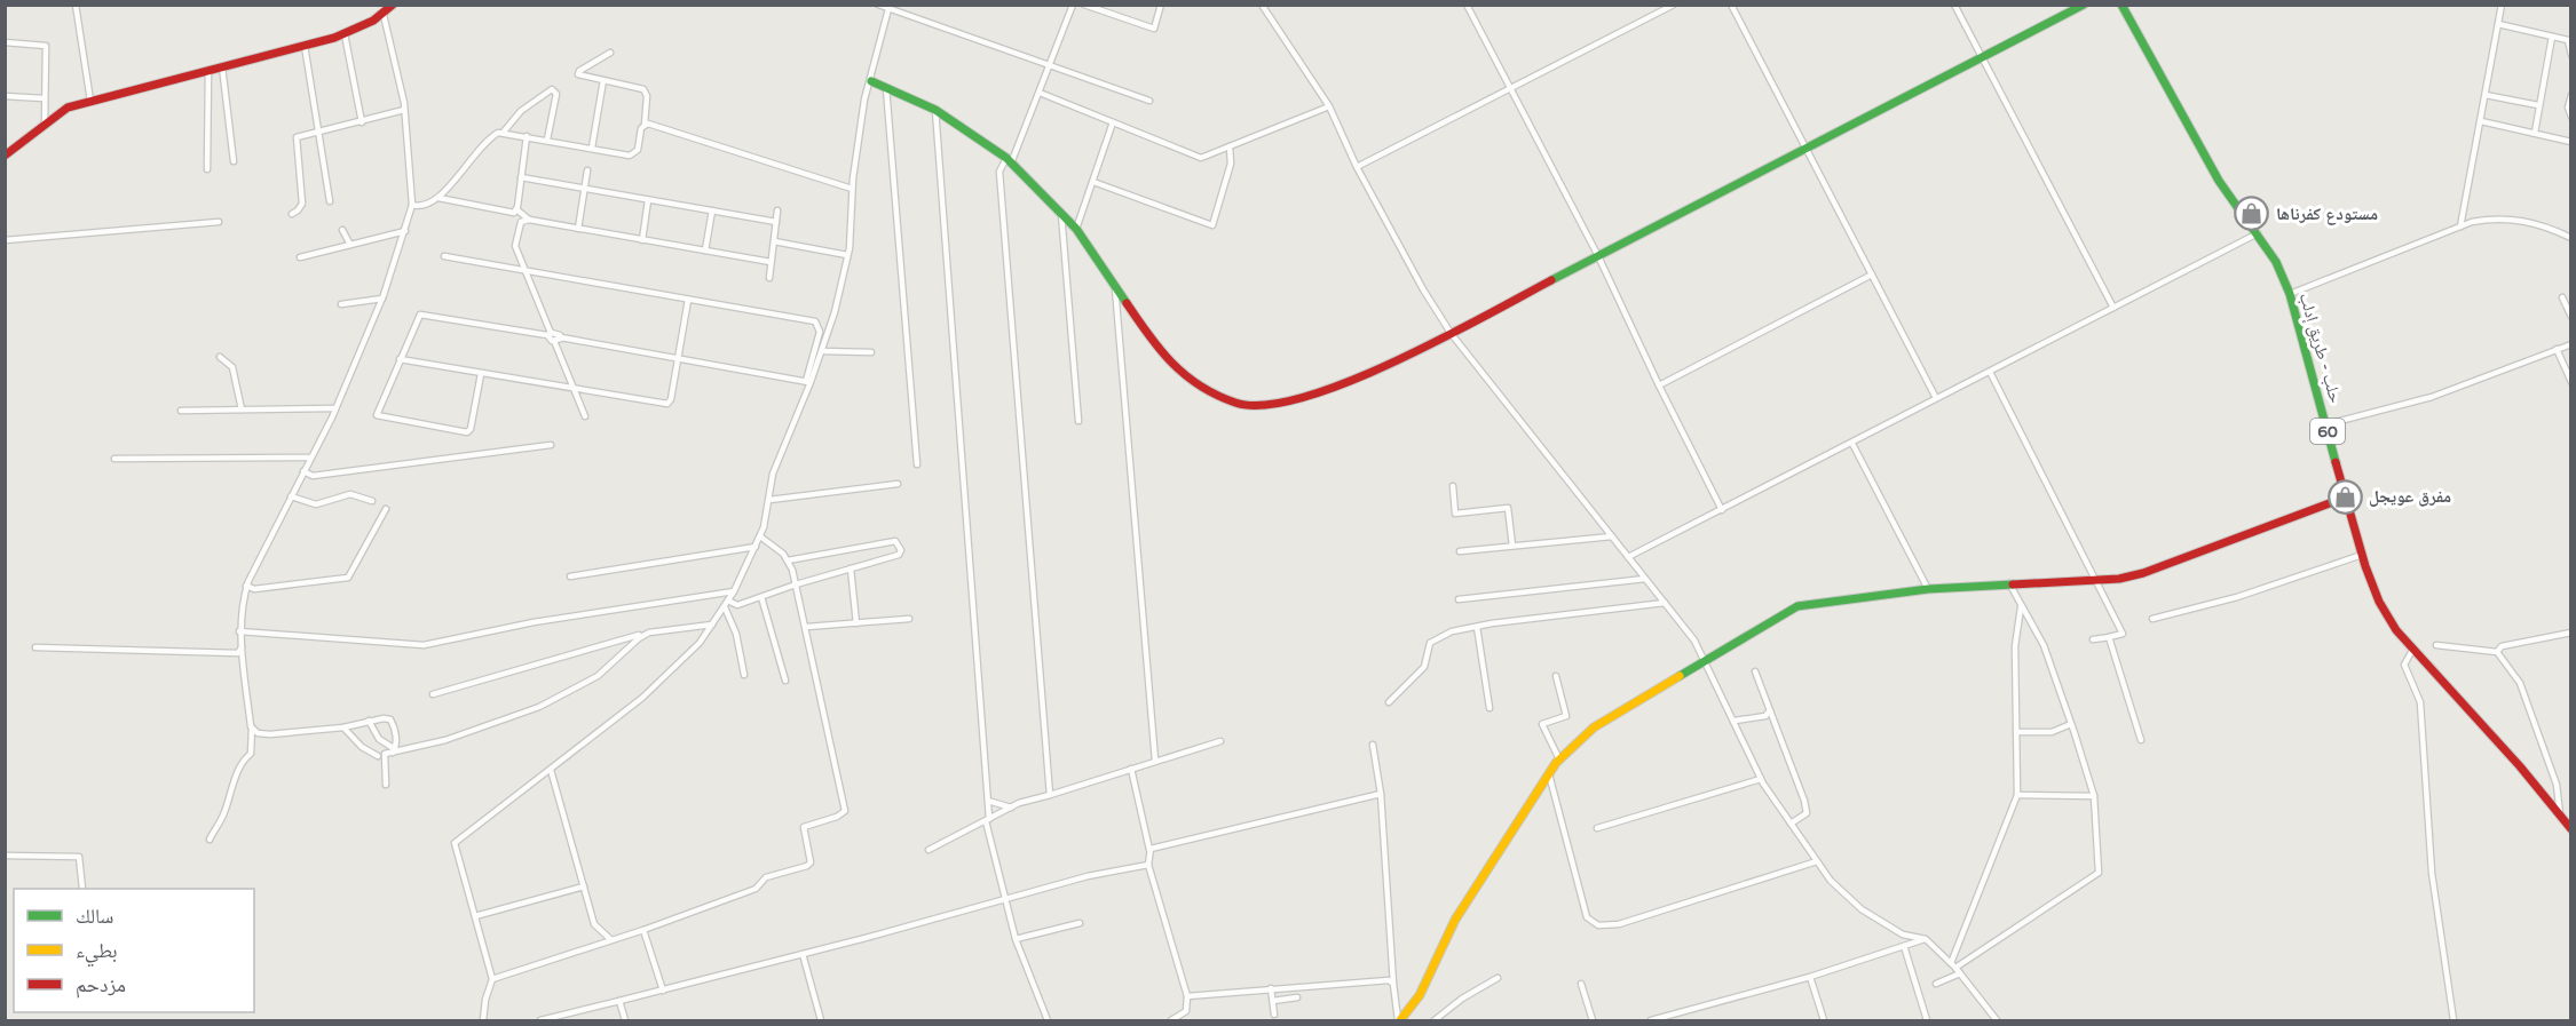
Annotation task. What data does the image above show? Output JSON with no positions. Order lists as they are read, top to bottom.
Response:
{
  "streets": {
    "main road": ["حلب - طريق إدلب", "60"]
  },
  "places": {
    "shop": ["مستودع كفرناها", "مفرق عويجل"]
  },
  "legend": ["سالك", "بطيء", "مزدحم"]
}
